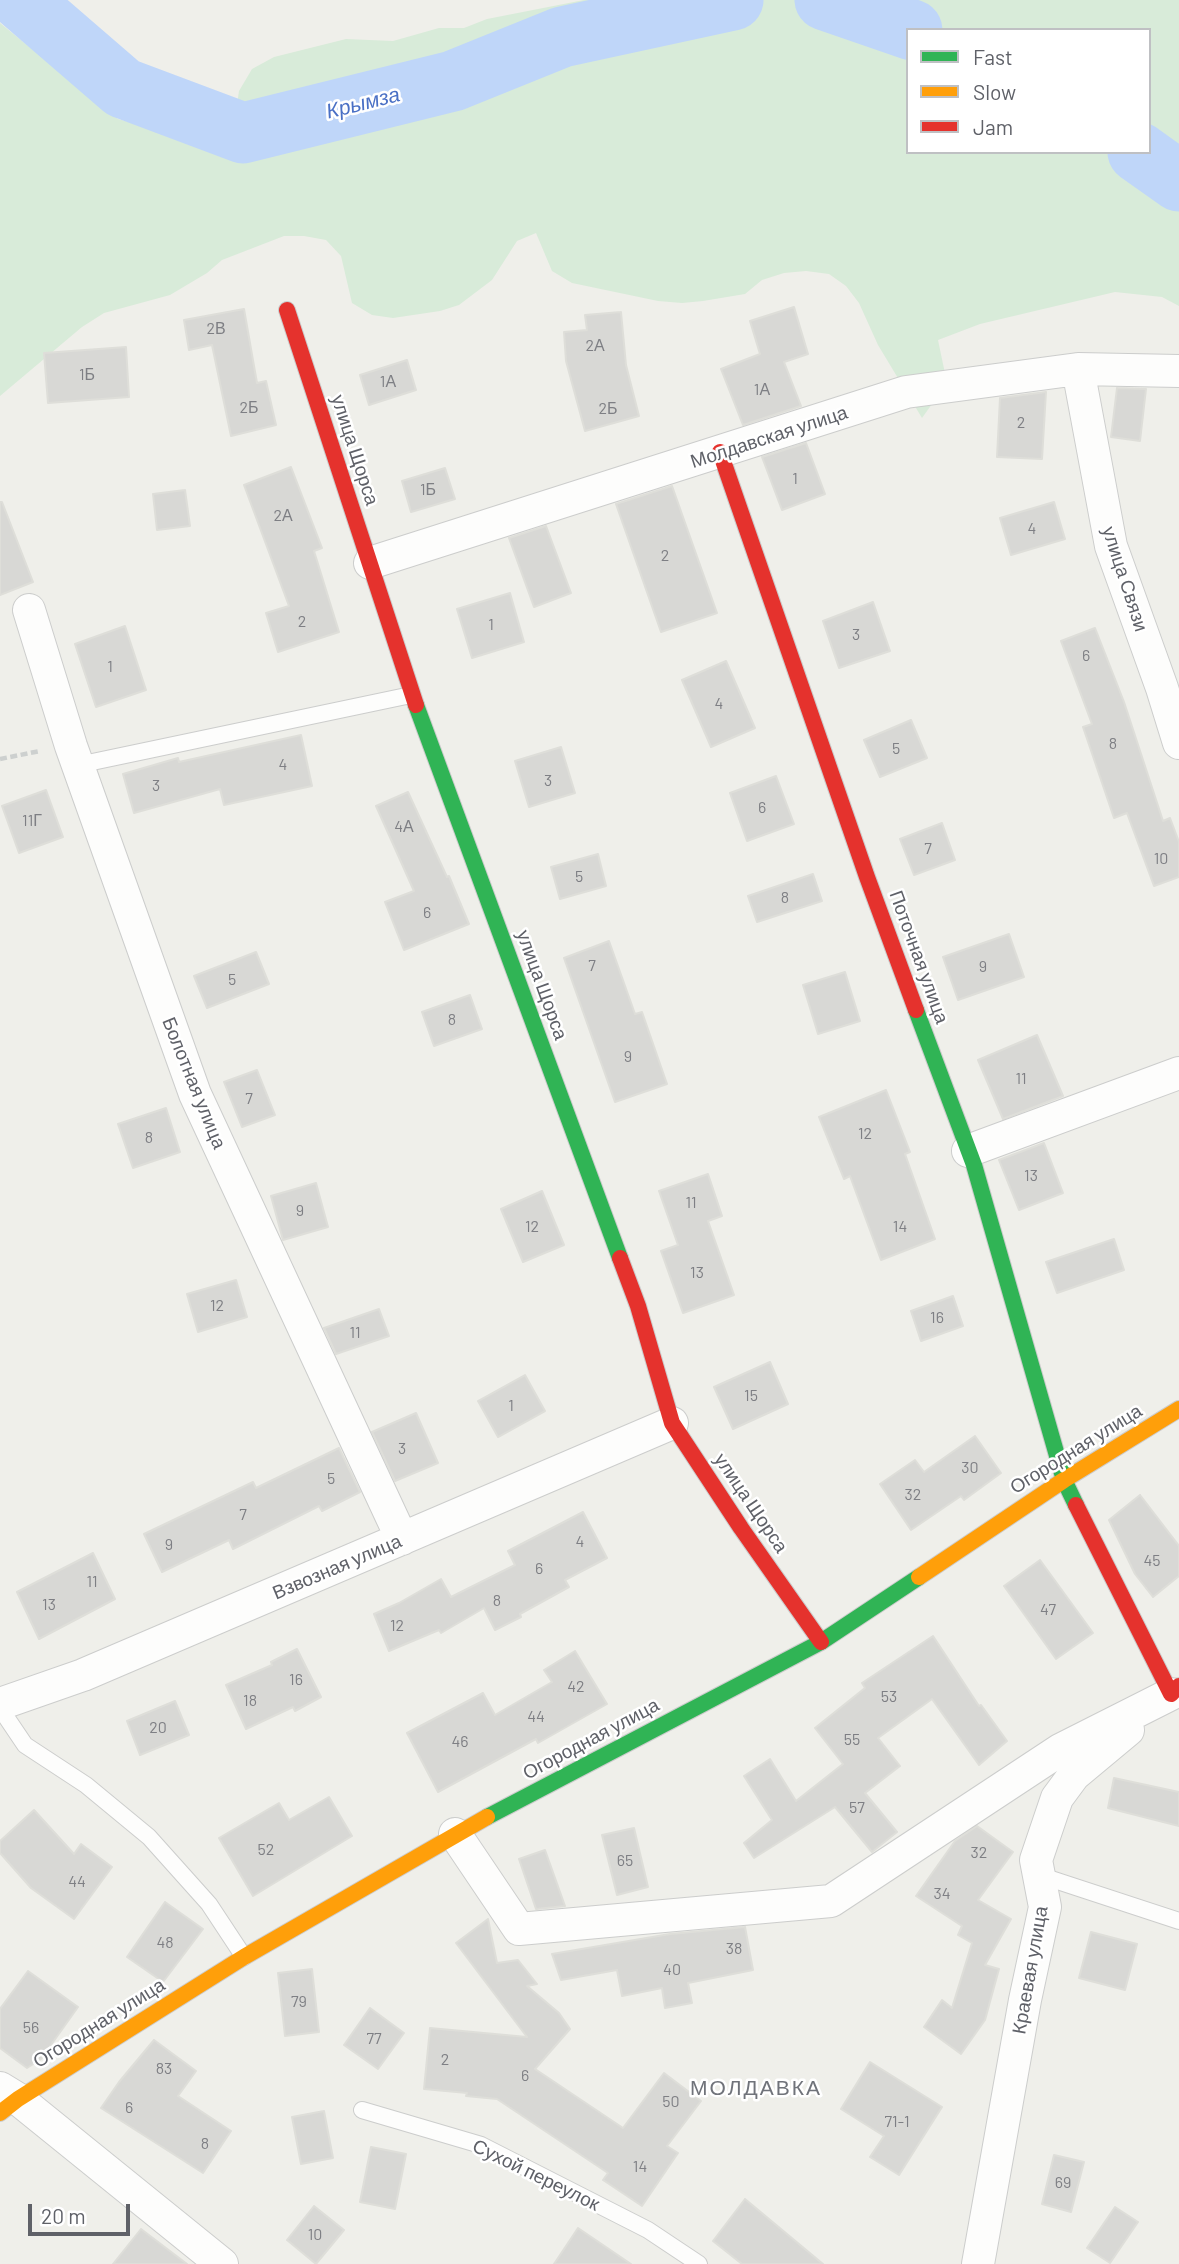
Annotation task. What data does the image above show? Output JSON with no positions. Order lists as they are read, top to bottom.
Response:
{
  "streets": {
    "street": [
      "Молдавская улица",
      "улица Щорса",
      "улица Связи",
      "Поточная улица",
      "Болотная улица",
      "Огородная улица",
      "Взвозная улица",
      "Краевая улица"
    ],
    "lane": ["Сухой переулок"]
  },
  "crossings": [
    ["Молдавская улица", "улица Щорса"],
    ["Молдавская улица", "улица Связи"],
    ["Молдавская улица", "Поточная улица"],
    ["улица Щорса", "Огородная улица"],
    ["улица Щорса", "Взвозная улица"],
    ["Поточная улица", "Огородная улица"],
    ["Поточная улица", "Краевая улица"],
    ["Болотная улица", "Взвозная улица"]
  ],
  "districts": ["МОЛДАВКА"],
  "water": ["Крымза"],
  "house_numbers": [
    "2В",
    "2А",
    "1Б",
    "1А",
    "1А",
    "2Б",
    "2Б",
    "2",
    "1",
    "1Б",
    "2А",
    "4",
    "2",
    "2",
    "1",
    "3",
    "6",
    "1",
    "4",
    "8",
    "5",
    "4",
    "3",
    "3",
    "6",
    "11Г",
    "4А",
    "7",
    "10",
    "5",
    "8",
    "6",
    "7",
    "9",
    "5",
    "8",
    "9",
    "11",
    "7",
    "12",
    "8",
    "13",
    "11",
    "9",
    "12",
    "14",
    "13",
    "12",
    "16",
    "11",
    "15",
    "1",
    "3",
    "30",
    "5",
    "32",
    "7",
    "4",
    "9",
    "45",
    "6",
    "11",
    "8",
    "13",
    "47",
    "12",
    "16",
    "42",
    "53",
    "18",
    "44",
    "20",
    "55",
    "46",
    "57",
    "52",
    "32",
    "65",
    "44",
    "34",
    "48",
    "38",
    "40",
    "79",
    "56",
    "77",
    "2",
    "83",
    "6",
    "50",
    "6",
    "71-1",
    "8",
    "14",
    "69",
    "10"
  ],
  "legend": ["Fast", "Slow", "Jam"],
  "scale_bar": "20 m"
}
